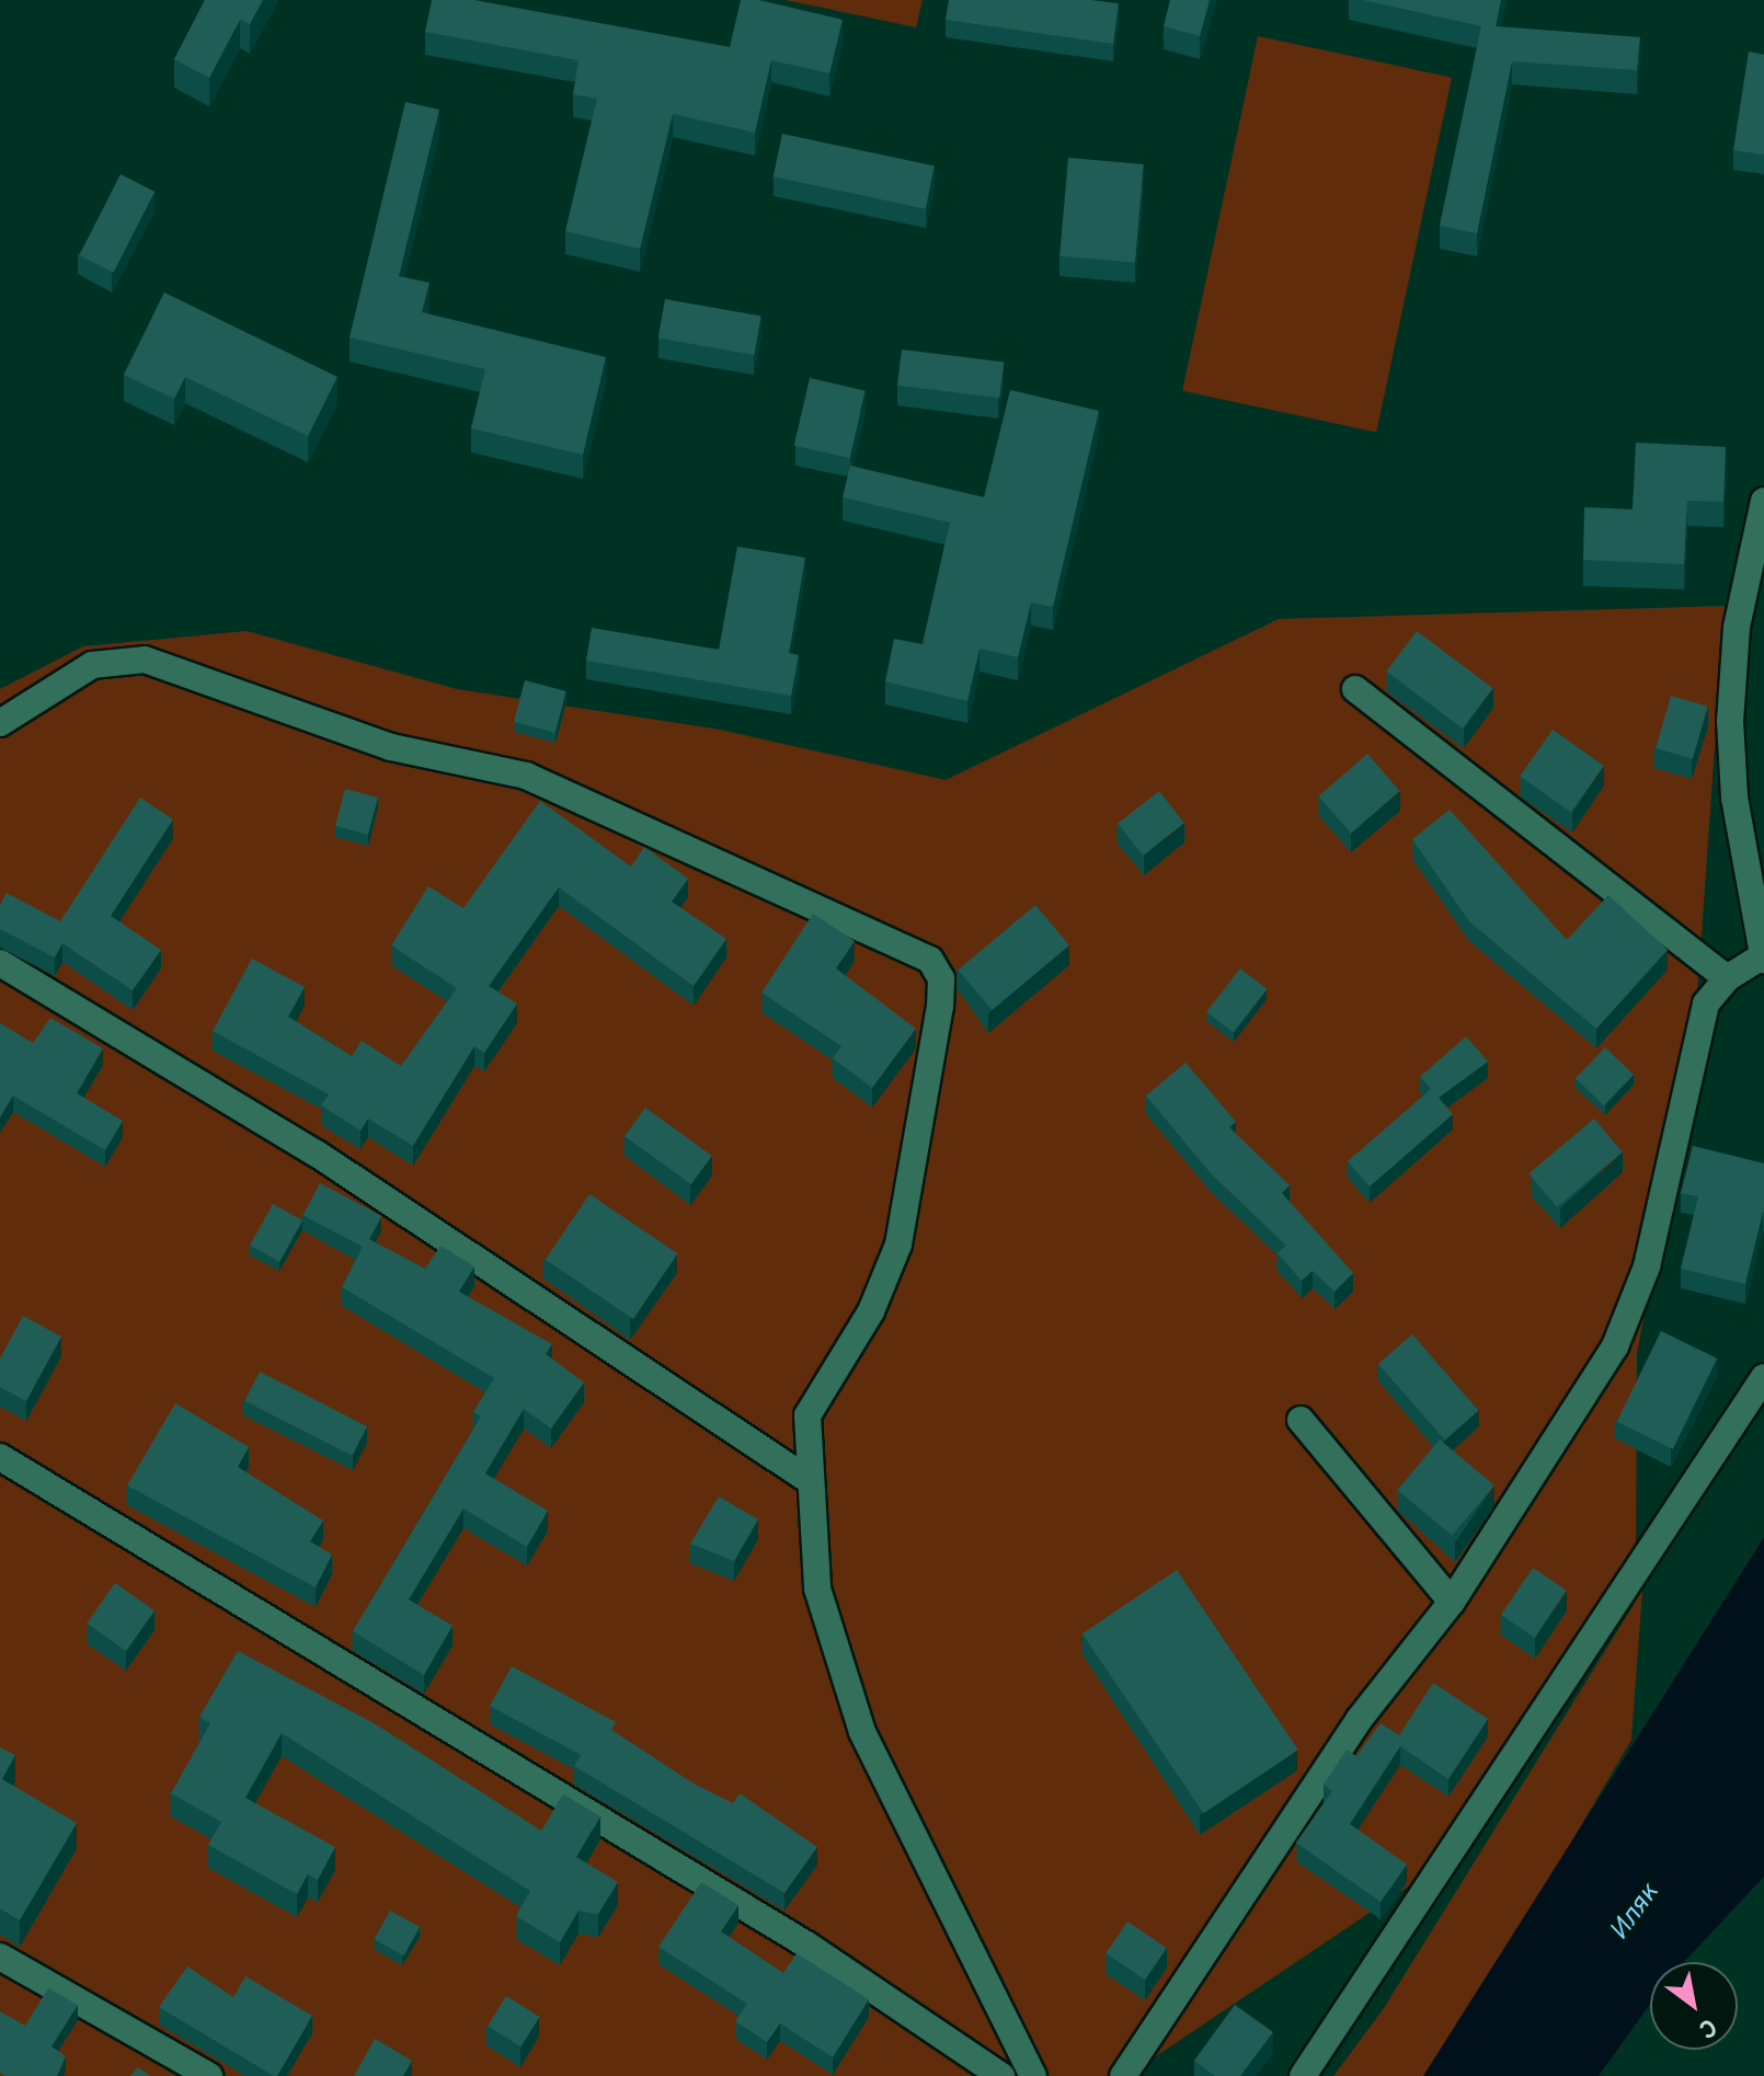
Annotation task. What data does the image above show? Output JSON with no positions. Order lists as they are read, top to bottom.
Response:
{
  "water": ["Иляк"],
  "north": "bottom right"
}
